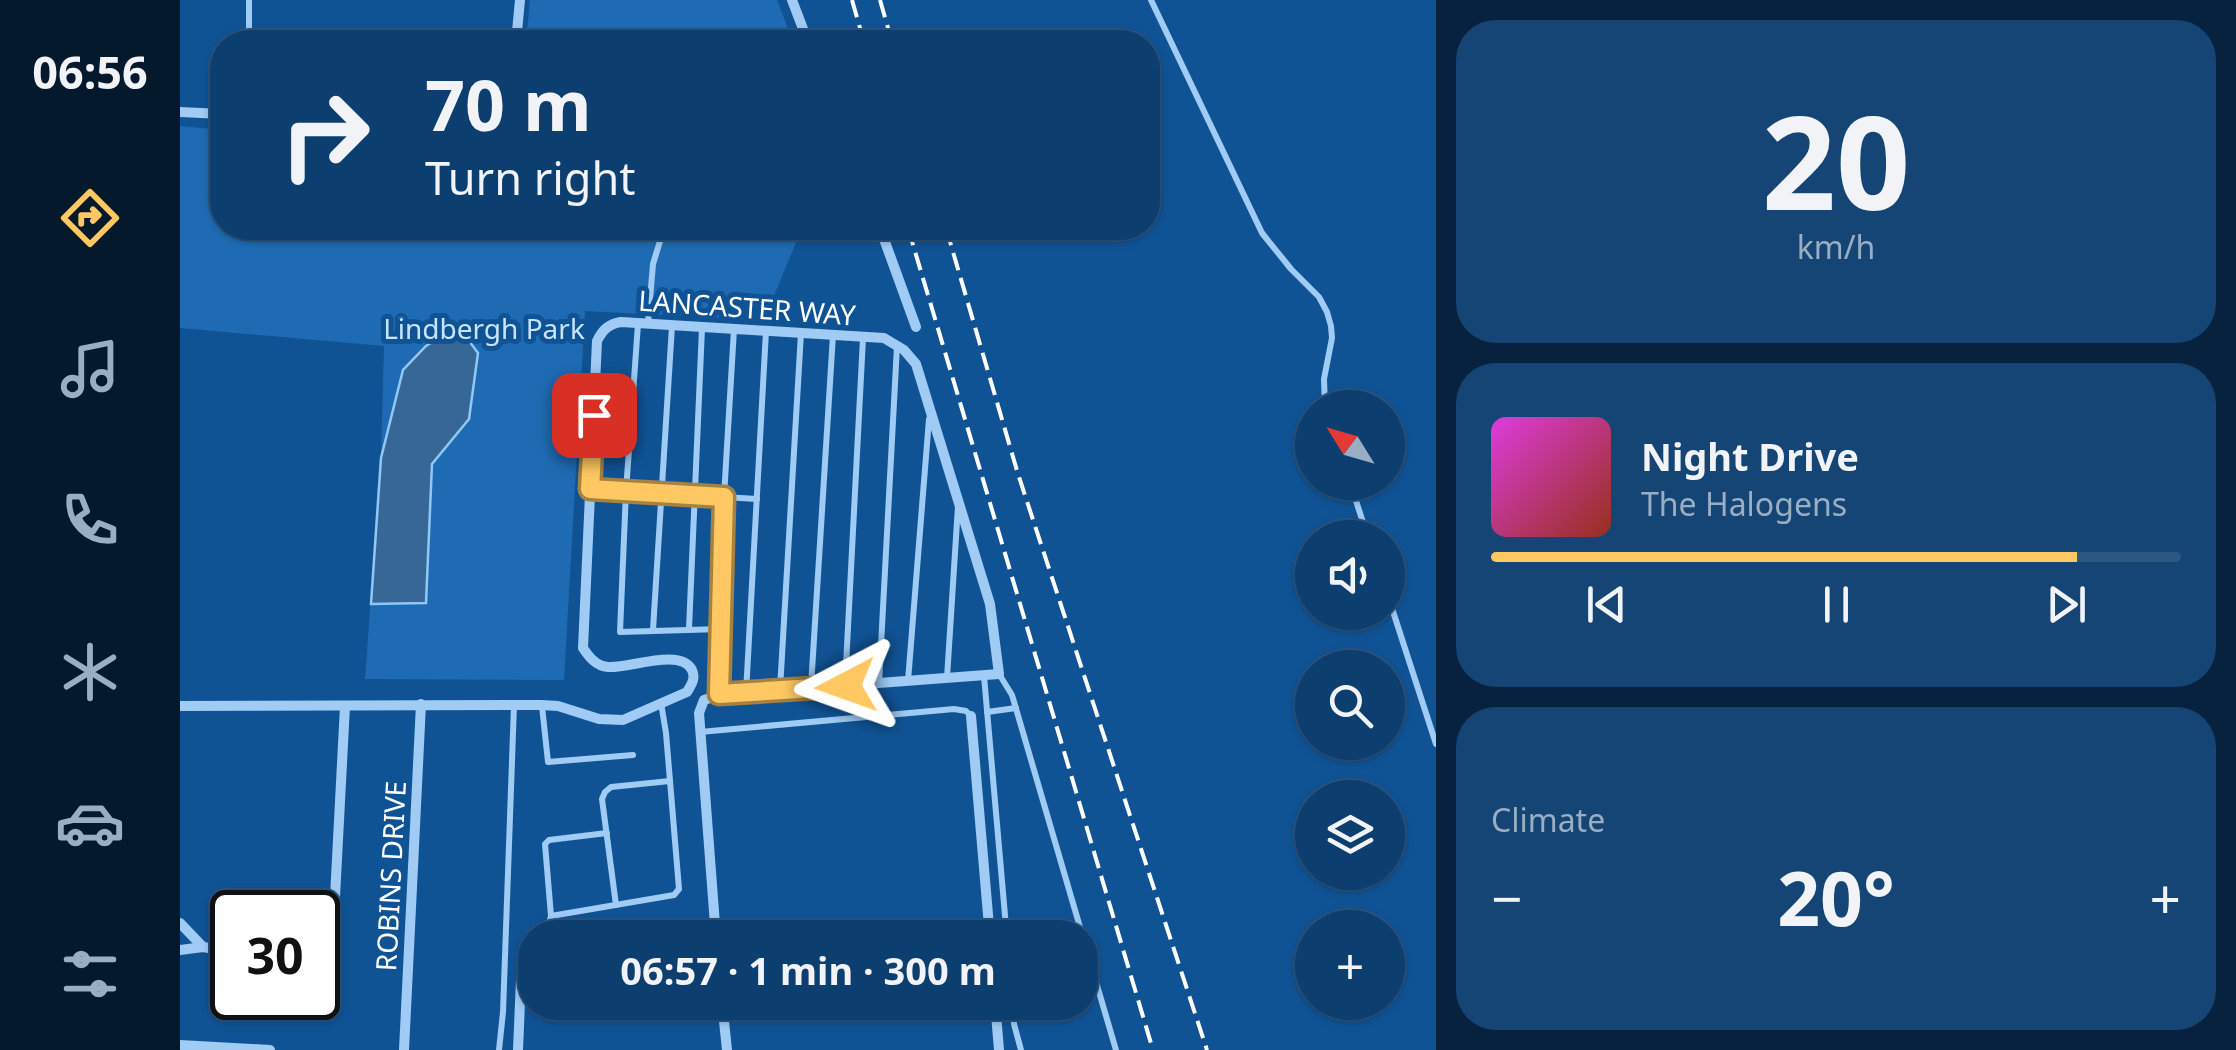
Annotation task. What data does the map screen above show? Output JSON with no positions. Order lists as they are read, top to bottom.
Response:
{
  "streets": {
    "street": ["LANCASTER WAY", "ROBINS DRIVE"]
  },
  "parks": ["Lindbergh Park"],
  "north": "top left",
  "page": {
    "tabs": "06:56",
    "tile": [
      ["20", "km/h"],
      "Climate"
    ],
    "turn": ["70 m", "Turn right"],
    "map_buttons": "+",
    "song": ["Night Drive", "The Halogens"],
    "heat": ["−", "20°", "+"],
    "limit": "30",
    "trip": "06:57 · 1 min · 300 m"
  }
}
